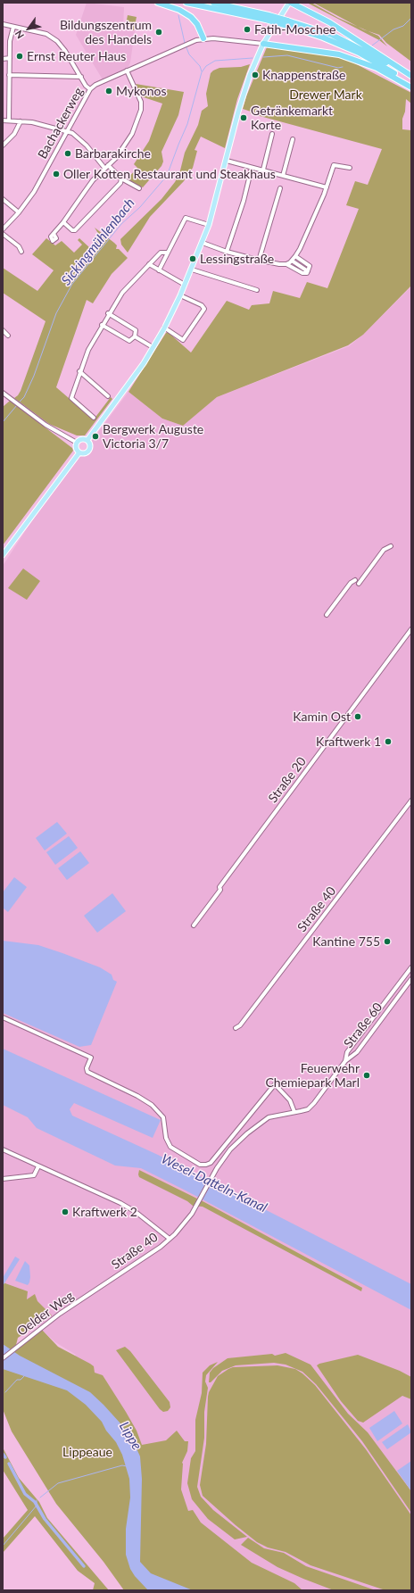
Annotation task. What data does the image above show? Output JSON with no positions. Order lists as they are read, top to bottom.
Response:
{
  "streets": {
    "street": [
      "Bachackerweg",
      "Straße 20",
      "Straße 40",
      "Straße 60",
      "Oelder Weg"
    ]
  },
  "crossings": [
    ["Straße 40", "Straße 60"],
    ["Straße 40", "Oelder Weg"]
  ],
  "water": ["Sickingmühlenbach", "Wesel-Datteln-Kanal", "Lippe"],
  "parks": ["Drewer Mark", "Lippeaue"],
  "places": [
    "Fatih-Moschee",
    "Bildungszentrum des Handels",
    "Ernst Reuter Haus",
    "Knappenstraße",
    "Mykonos",
    "Getränkemarkt Korte",
    "Barbarakirche",
    "Oller Kotten Restaurant und Steakhaus",
    "Lessingstraße",
    "Bergwerk Auguste Victoria 3/7",
    "Kamin Ost",
    "Kraftwerk 1",
    "Kantine 755",
    "Feuerwehr Chemiepark Marl",
    "Kraftwerk 2"
  ],
  "north": "bottom left"
}
